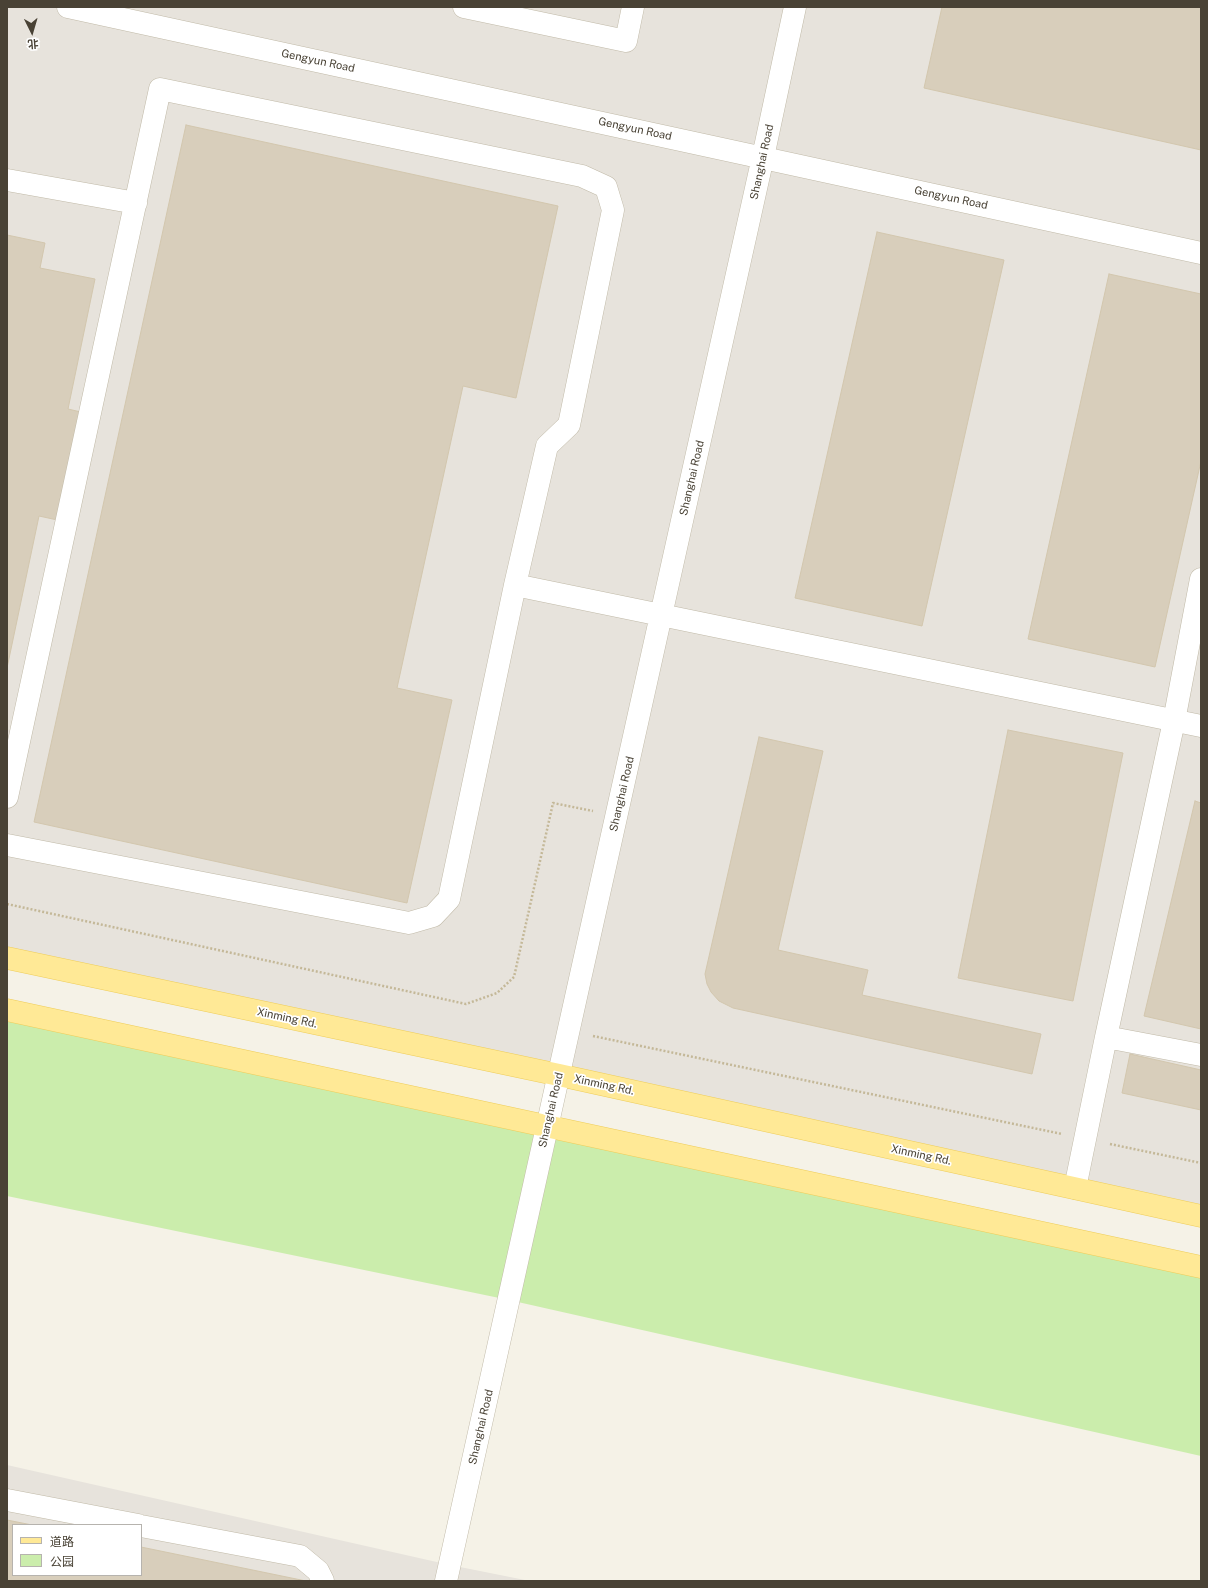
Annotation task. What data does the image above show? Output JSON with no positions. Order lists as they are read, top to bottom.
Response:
{
  "streets": {
    "main road": ["Xinming Rd."],
    "street": ["Gengyun Road", "Shanghai Road"]
  },
  "crossings": [
    ["Gengyun Road", "Shanghai Road"],
    ["Shanghai Road", "Xinming Rd."]
  ],
  "legend": ["道路", "公园"],
  "north": "bottom"
}
